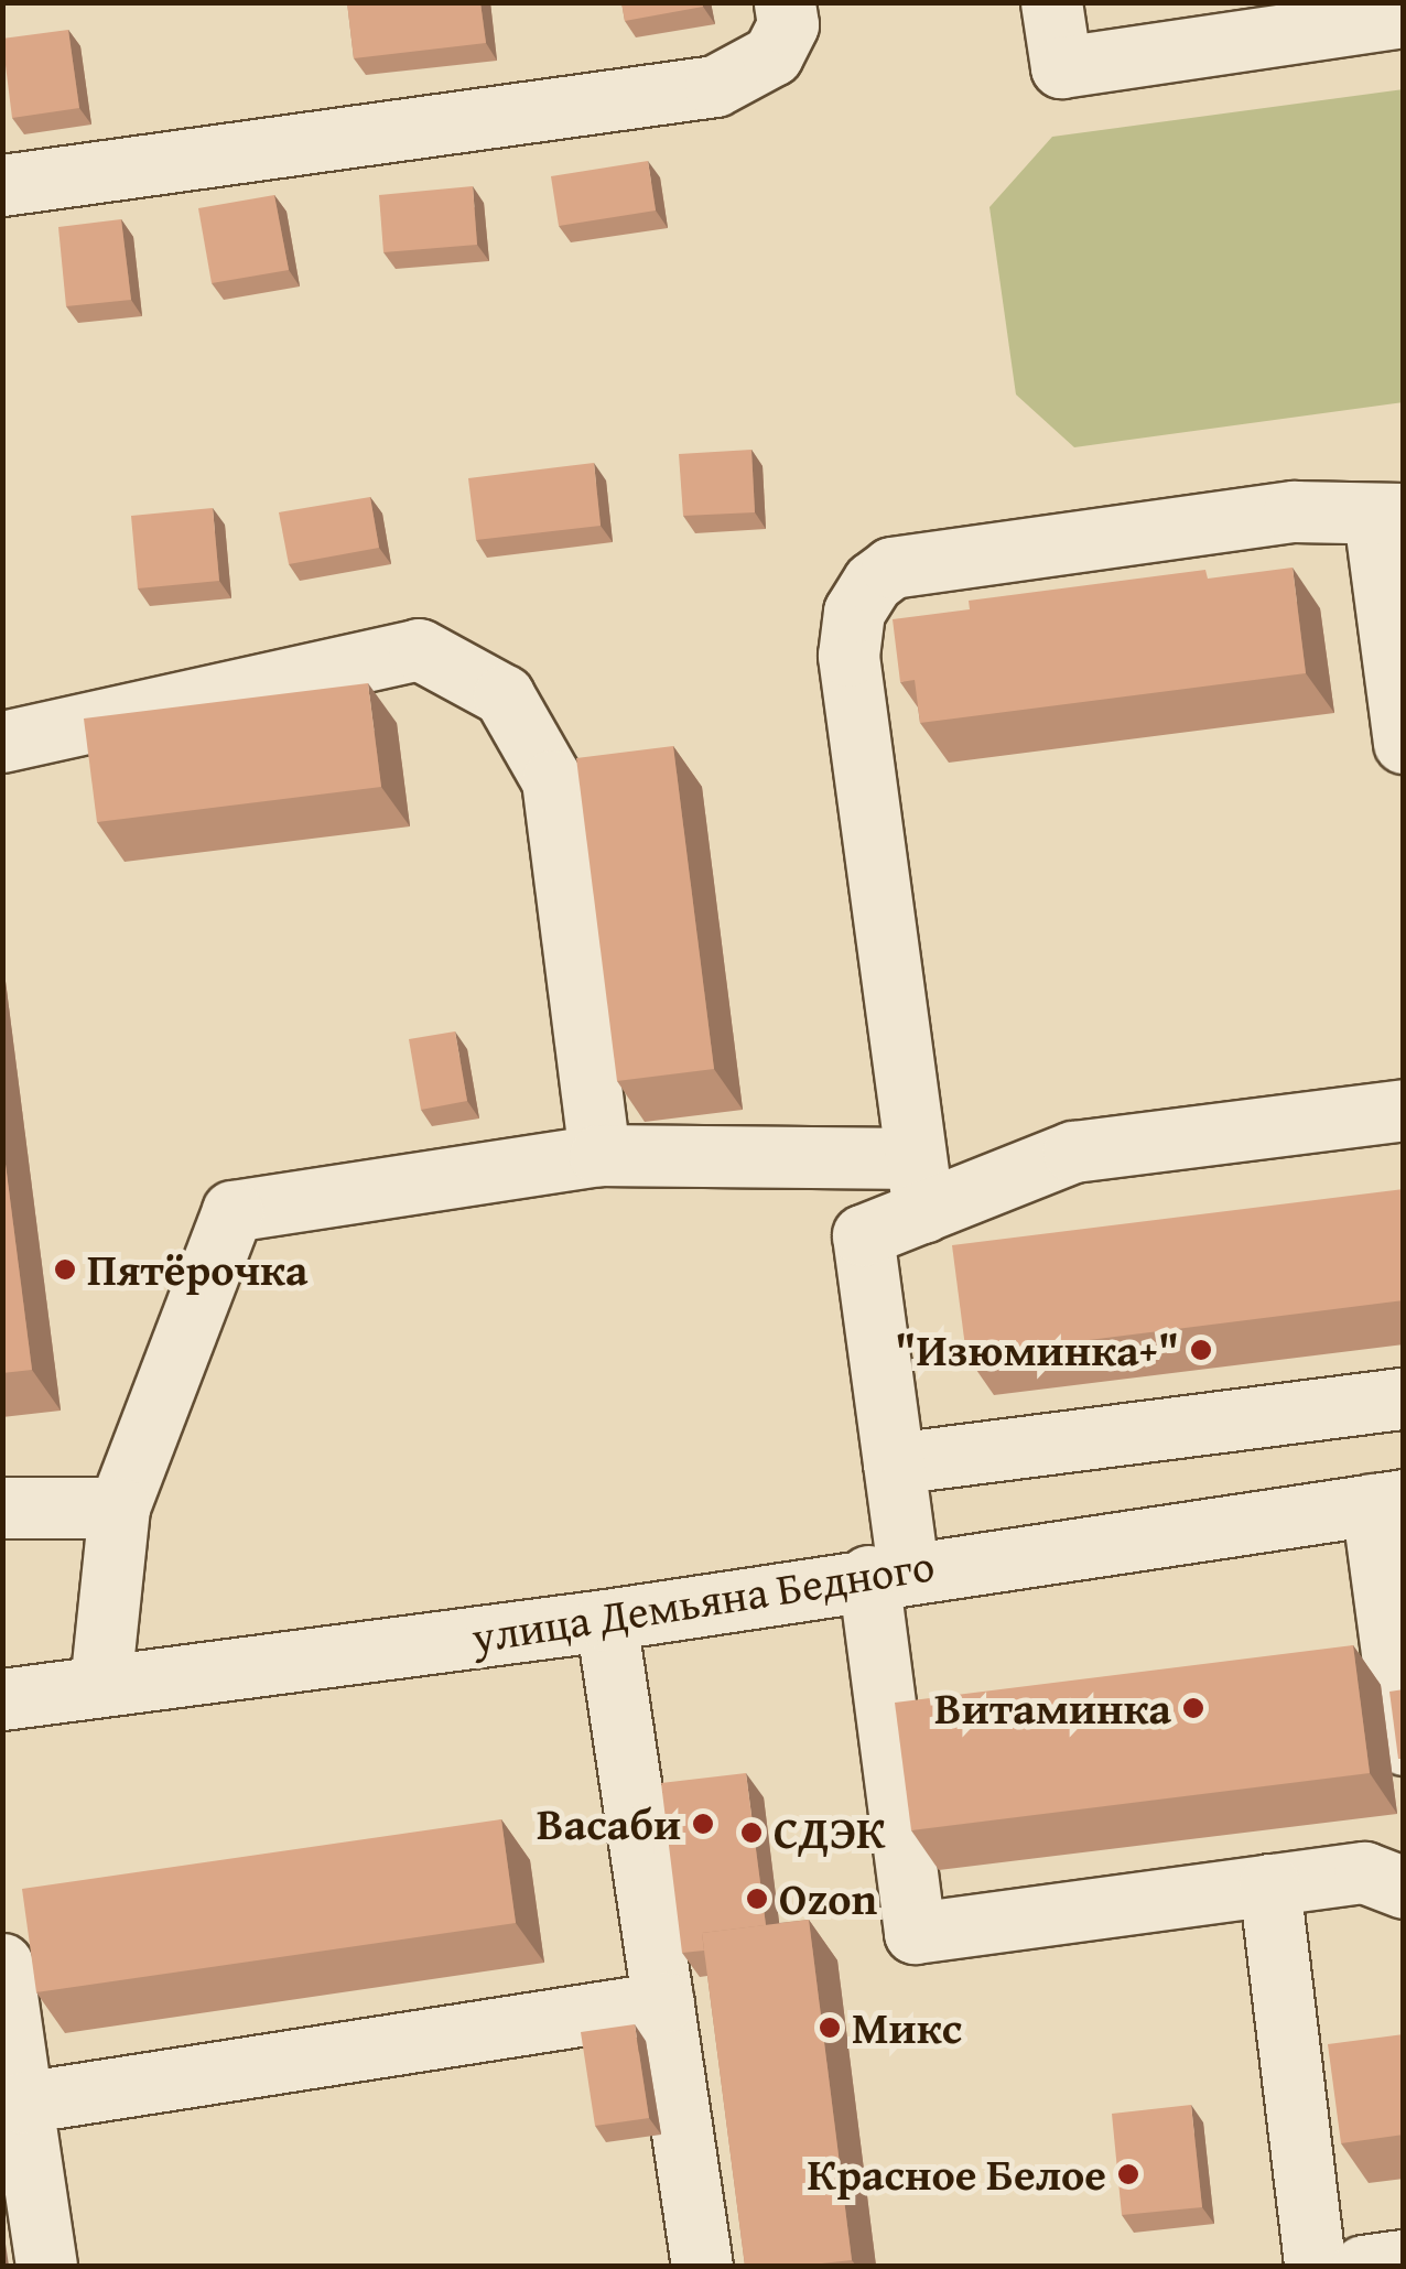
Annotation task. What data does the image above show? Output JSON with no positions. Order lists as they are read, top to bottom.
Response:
{
  "streets": {
    "street": ["улица Демьяна Бедного"]
  },
  "places": [
    "Пятёрочка",
    "\"Изюминка+\"",
    "Витаминка",
    "Васаби",
    "СДЭК",
    "Ozon",
    "Микс",
    "Красное Белое"
  ]
}
